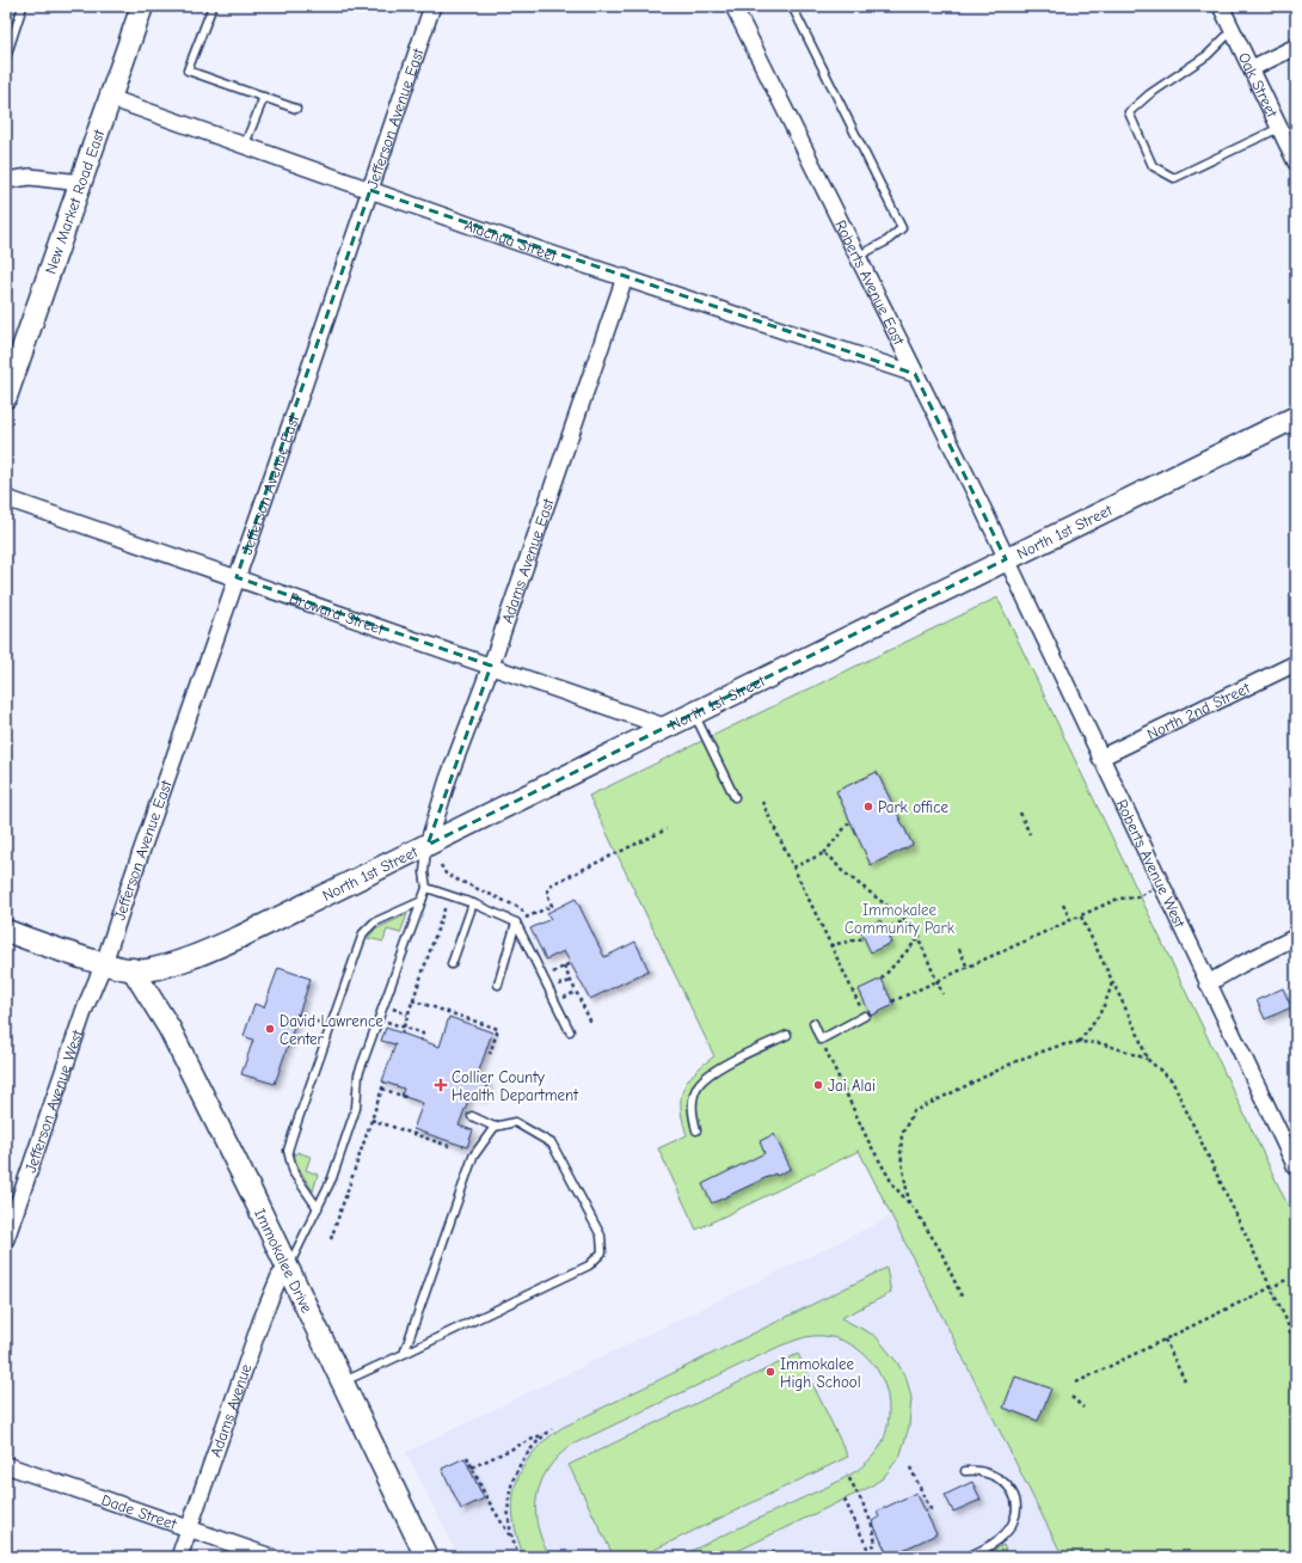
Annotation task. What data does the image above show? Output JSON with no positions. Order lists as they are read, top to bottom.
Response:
{
  "streets": {
    "street": [
      "Oak Street",
      "Jefferson Avenue East",
      "New Market Road East",
      "Alachua Street",
      "Roberts Avenue East",
      "North 1st Street",
      "Adams Avenue East",
      "Broward Street",
      "North 2nd Street",
      "Roberts Avenue West",
      "Jefferson Avenue West",
      "Immokalee Drive",
      "Adams Avenue",
      "Dade Street"
    ]
  },
  "crossings": [
    ["Jefferson Avenue East", "Alachua Street"],
    ["Jefferson Avenue East", "North 1st Street"],
    ["Jefferson Avenue East", "Broward Street"],
    ["Jefferson Avenue East", "Jefferson Avenue West"],
    ["New Market Road East", "Alachua Street"],
    ["Alachua Street", "Roberts Avenue East"],
    ["Alachua Street", "Adams Avenue East"],
    ["Roberts Avenue East", "North 1st Street"],
    ["Roberts Avenue East", "Roberts Avenue West"],
    ["North 1st Street", "Adams Avenue East"],
    ["North 1st Street", "Broward Street"],
    ["North 1st Street", "Roberts Avenue West"],
    ["North 1st Street", "Jefferson Avenue West"],
    ["North 1st Street", "Immokalee Drive"],
    ["Adams Avenue East", "Broward Street"],
    ["North 2nd Street", "Roberts Avenue West"],
    ["Immokalee Drive", "Adams Avenue"],
    ["Adams Avenue", "Dade Street"]
  ],
  "parks": ["Immokalee Community Park"],
  "places": {
    "other": [
      "Park office",
      "David Lawrence Center",
      "Jai Alai",
      "Immokalee High School"
    ],
    "health": ["Collier County Health Department"]
  }
}
